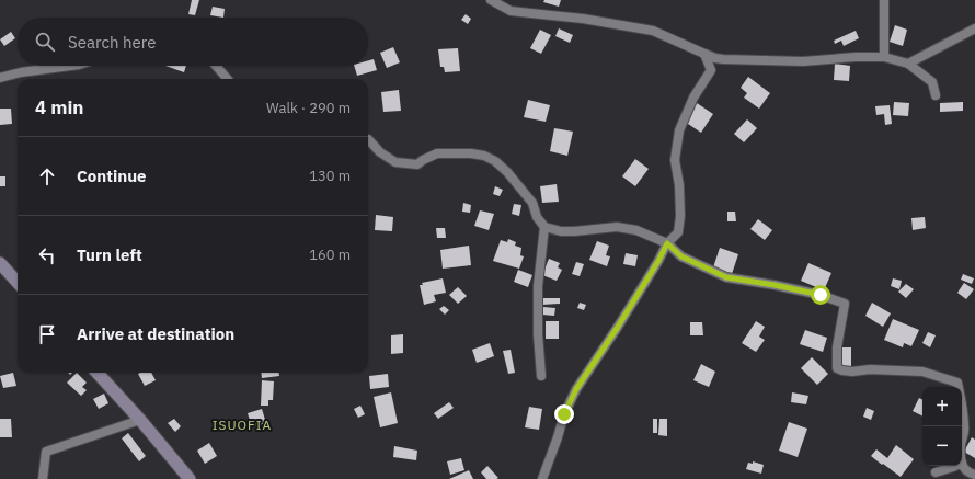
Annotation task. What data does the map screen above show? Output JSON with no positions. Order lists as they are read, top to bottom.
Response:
{
  "districts": ["ISUOFIA"],
  "page": {
    "search": "Search here",
    "heading": ["4 min", "Walk · 290 m"],
    "list": [
      ["Continue", "130 m"],
      ["Turn left", "160 m"],
      "Arrive at destination"
    ],
    "map_buttons": ["+", "−"]
  }
}
